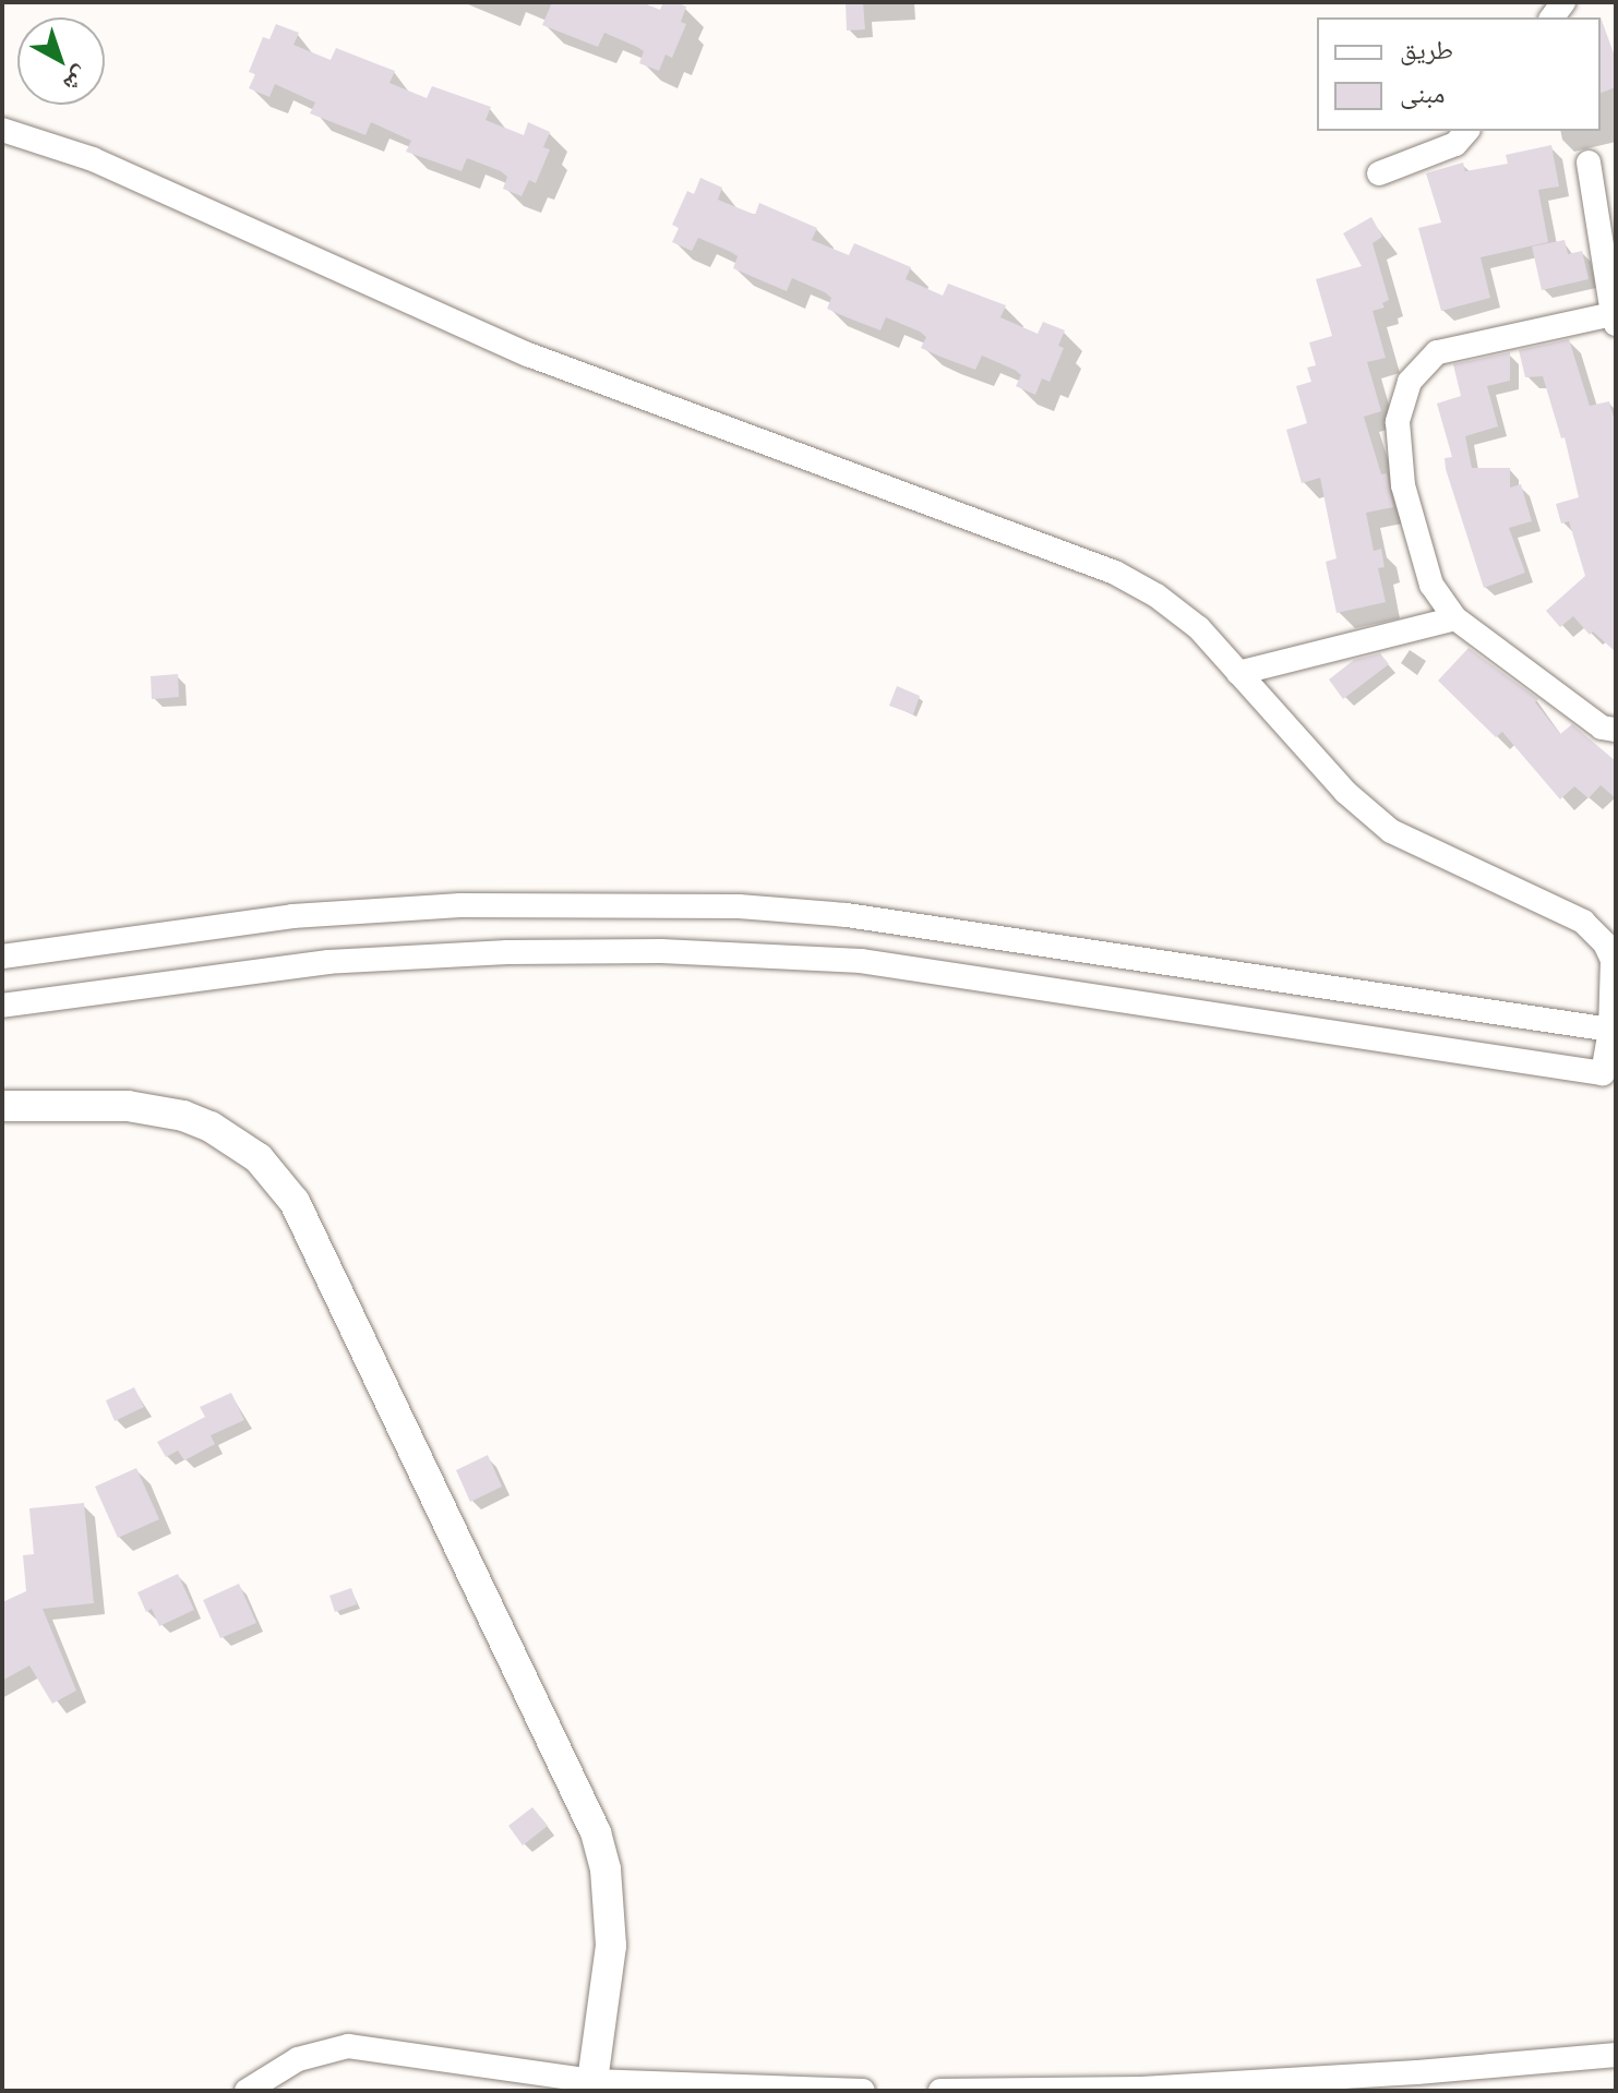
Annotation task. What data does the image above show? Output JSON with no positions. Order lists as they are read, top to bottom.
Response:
{
  "legend": ["طريق", "مبنى"],
  "north": "bottom right"
}
